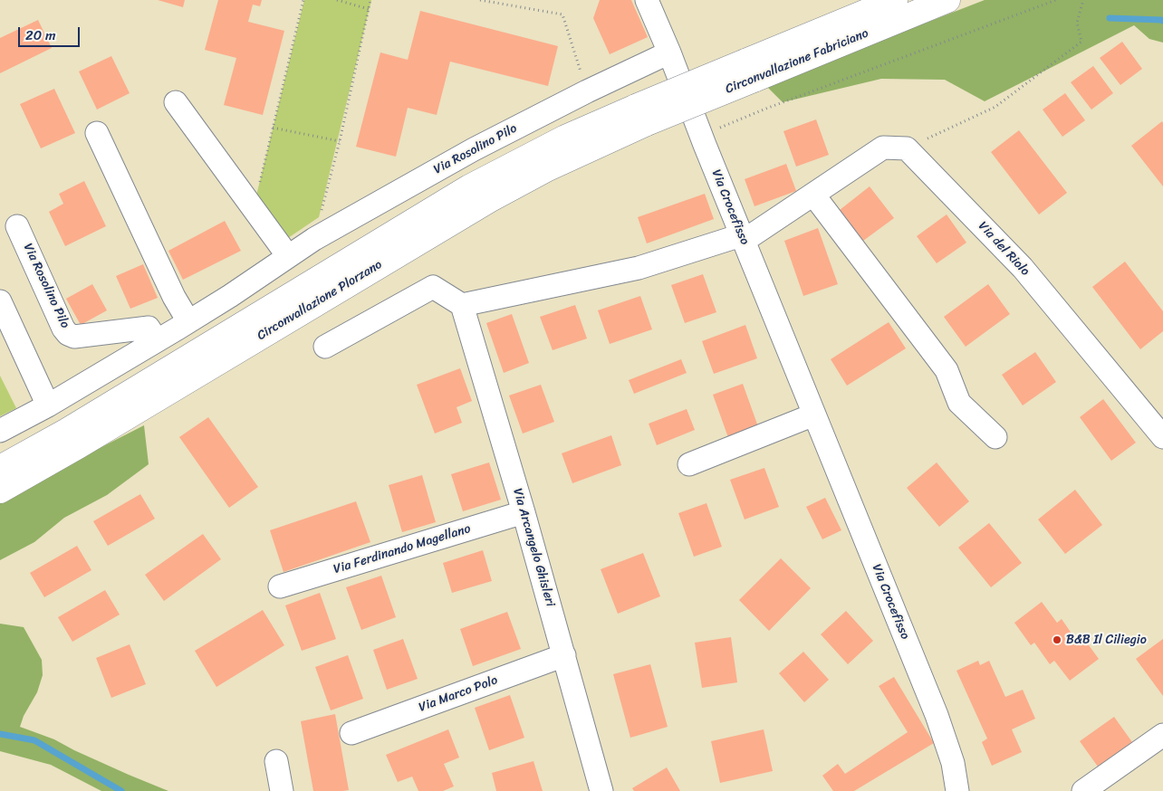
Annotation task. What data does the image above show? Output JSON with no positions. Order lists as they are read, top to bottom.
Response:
{
  "streets": {
    "highway": ["Circonvallazione Fabriciano", "Circonvallazione Plorzano"],
    "street": [
      "Via Rosolino Pilo",
      "Via Crocefisso",
      "Via del Riolo",
      "Via Arcangelo Ghisleri",
      "Via Ferdinando Magellano",
      "Via Marco Polo"
    ]
  },
  "crossings": [
    ["Circonvallazione Fabriciano", "Circonvallazione Plorzano"],
    ["Via Rosolino Pilo", "Via Crocefisso"],
    ["Via Arcangelo Ghisleri", "Via Ferdinando Magellano"],
    ["Via Arcangelo Ghisleri", "Via Marco Polo"]
  ],
  "places": ["B&B Il Ciliegio"],
  "scale_bar": "20 m"
}
